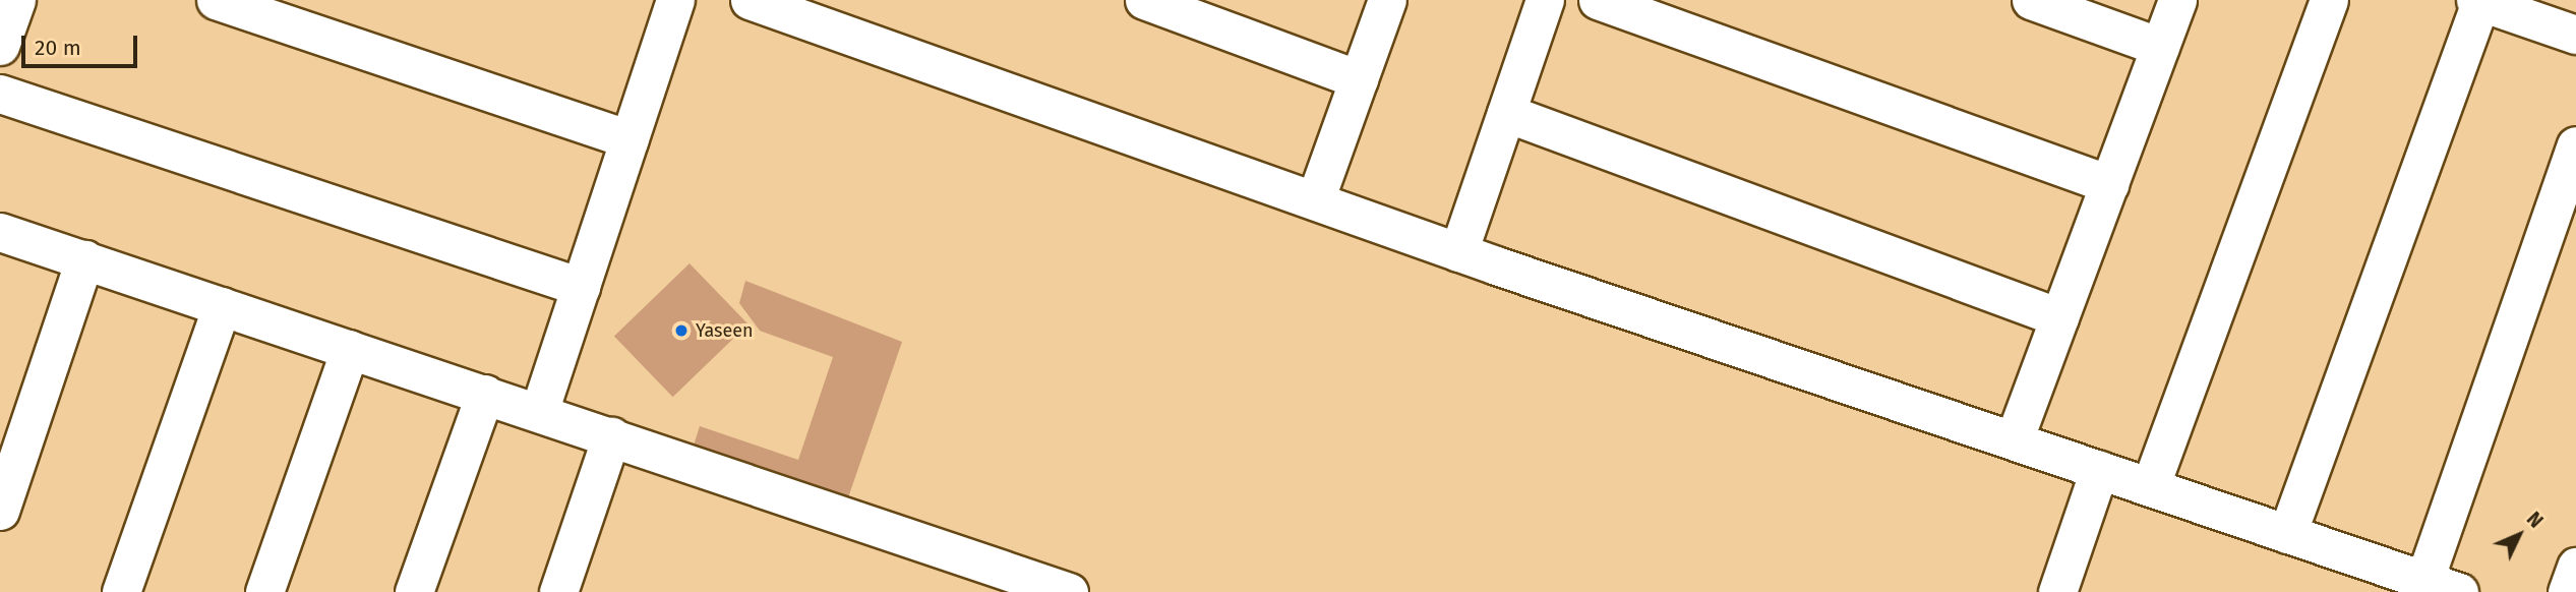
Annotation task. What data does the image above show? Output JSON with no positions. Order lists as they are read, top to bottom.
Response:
{
  "places": ["Yaseen"],
  "scale_bar": "20 m",
  "north": "top right"
}
